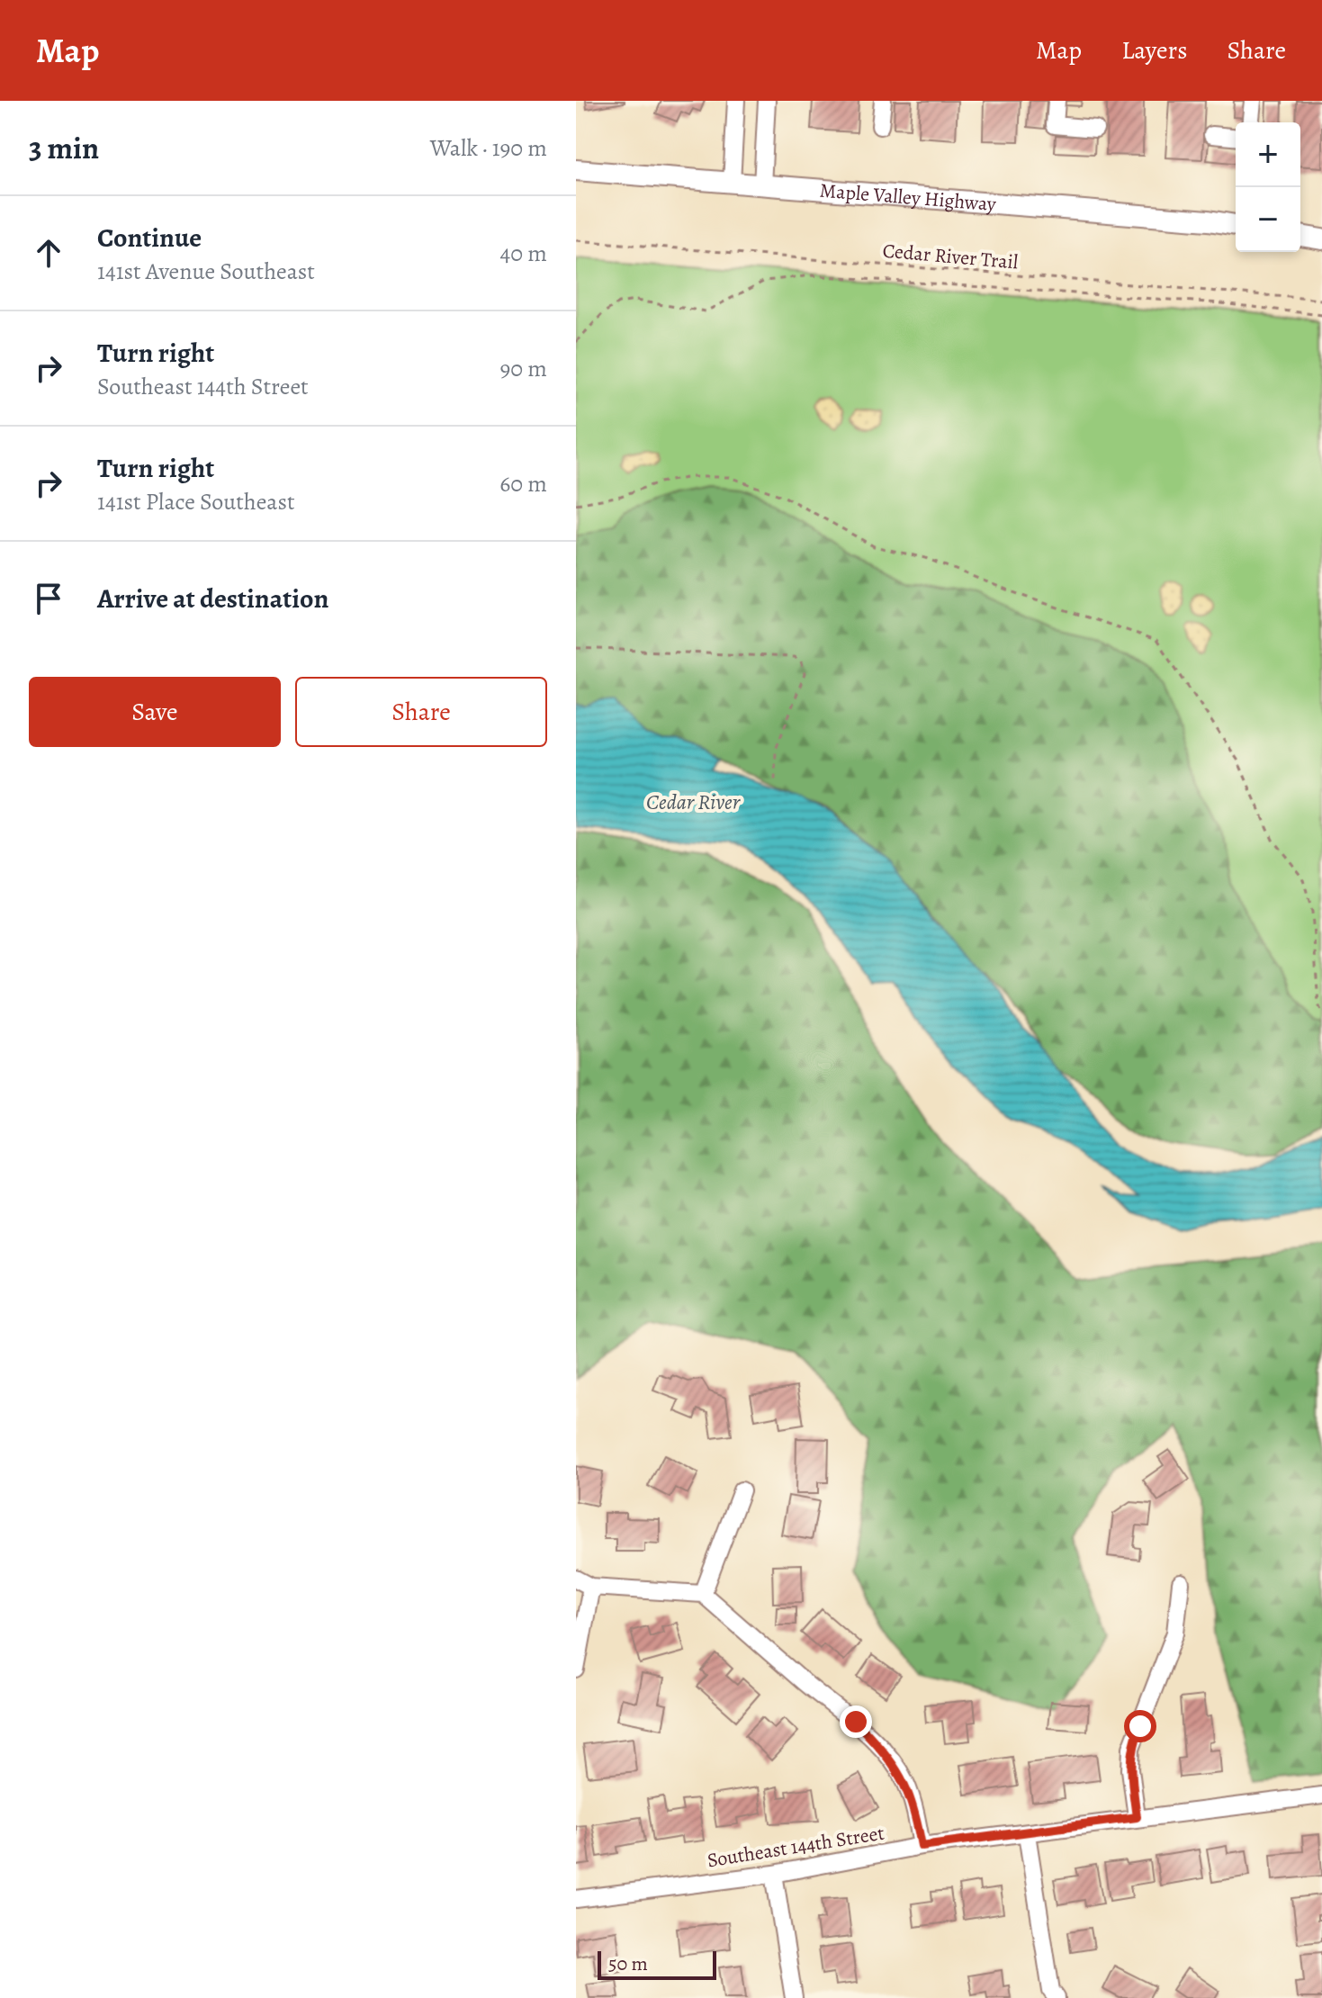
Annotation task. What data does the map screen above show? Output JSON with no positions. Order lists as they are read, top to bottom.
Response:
{
  "streets": {
    "main road": ["Maple Valley Highway"],
    "street": ["Southeast 144th Street"],
    "path": ["Cedar River Trail"]
  },
  "water": ["Cedar River"],
  "scale_bar": "50 m",
  "page": {
    "header": "Map",
    "nav": ["Map", "Layers", "Share"],
    "heading": ["3 min", "Walk · 190 m"],
    "map_buttons": ["+", "−"],
    "list": [
      ["Continue", "141st Avenue Southeast", "40 m"],
      ["Turn right", "Southeast 144th Street", "90 m"],
      ["Turn right", "141st Place Southeast", "60 m"],
      "Arrive at destination"
    ],
    "buttons": ["Save", "Share"],
    "scale": "50 m"
  }
}
